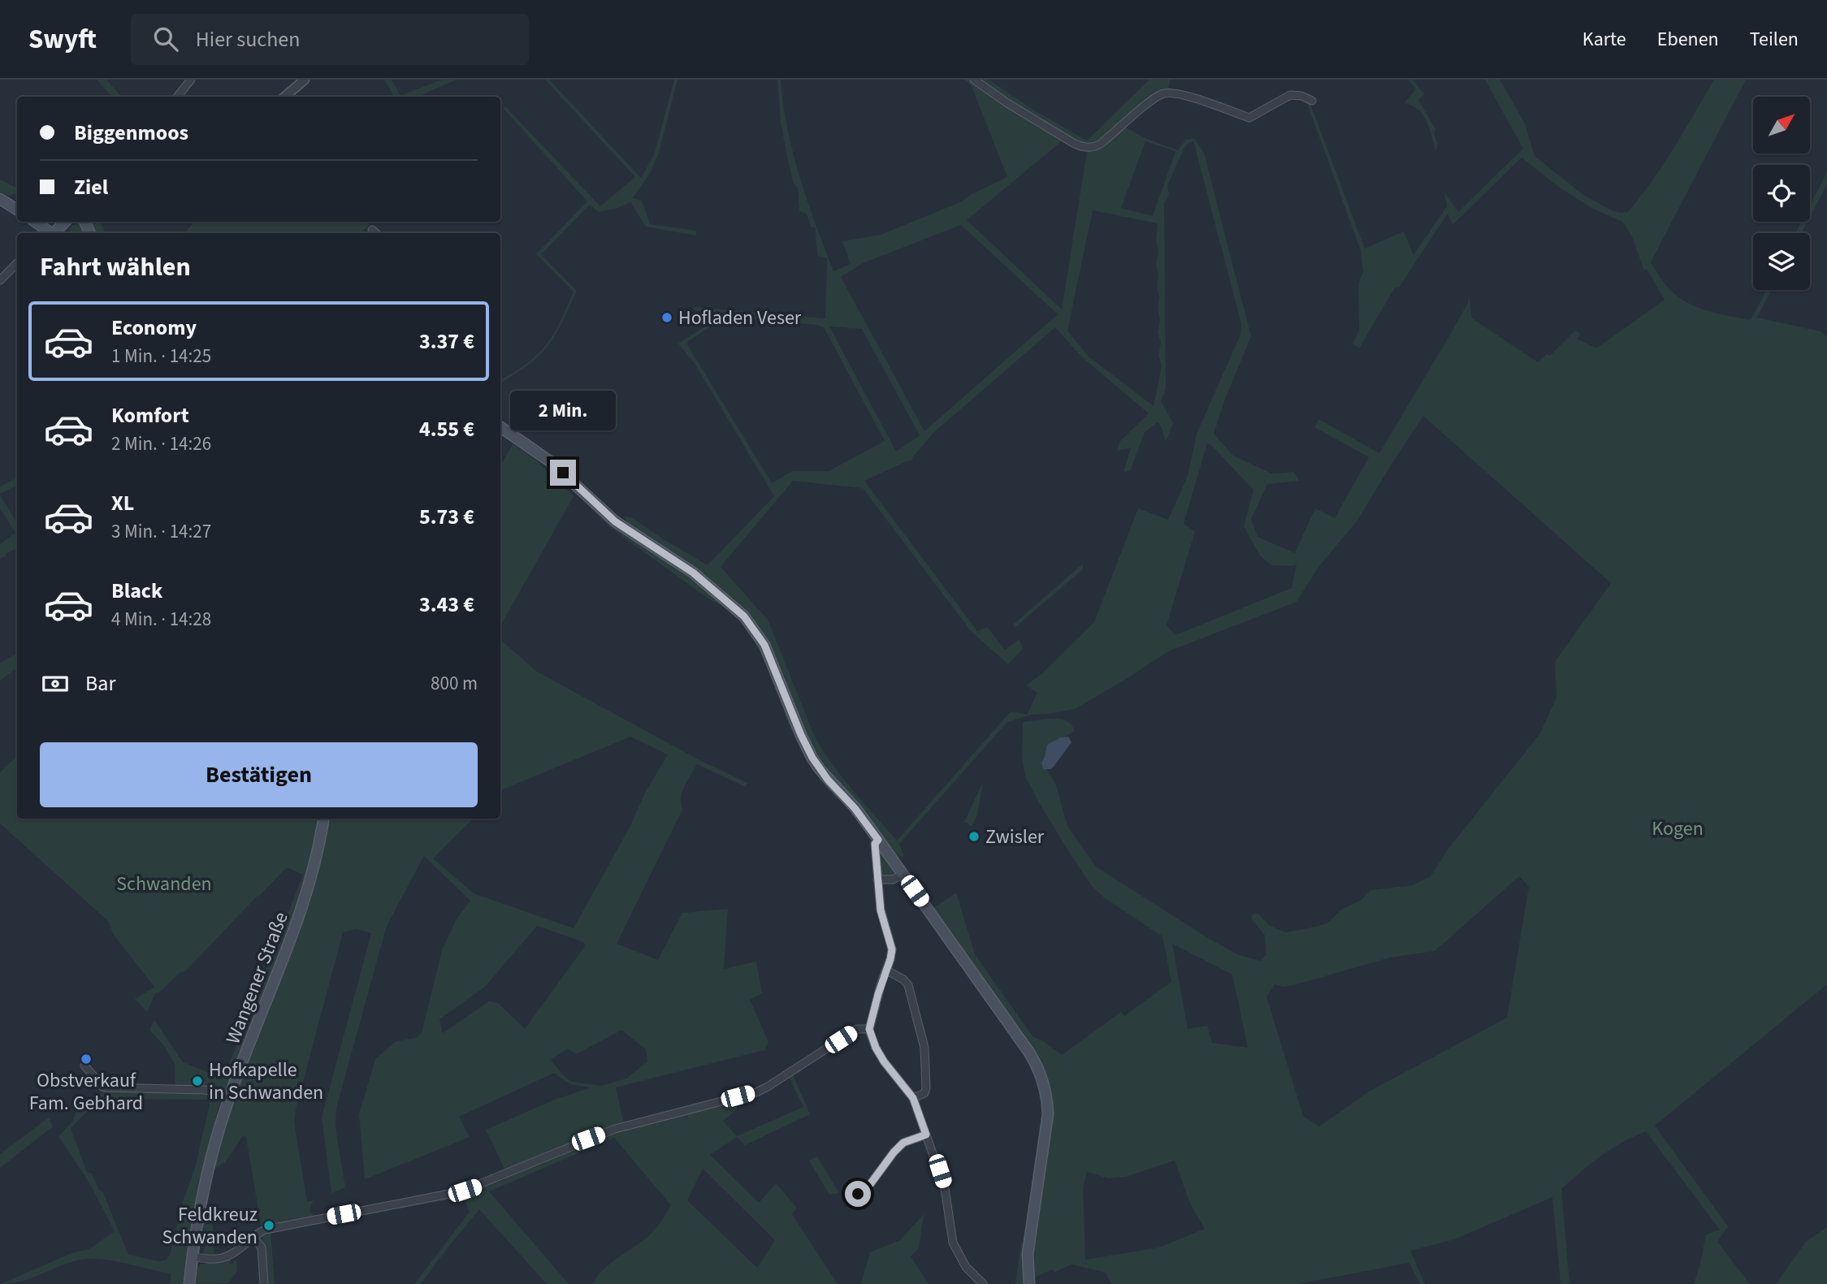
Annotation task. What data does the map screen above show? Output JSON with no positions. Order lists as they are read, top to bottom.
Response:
{
  "streets": {
    "main road": ["Wangener Straße"]
  },
  "parks": ["Kogen", "Schwanden"],
  "places": [
    "Hofladen Veser",
    "Zwisler",
    "Obstverkauf Fam. Gebhard",
    "Hofkapelle in Schwanden",
    "Feldkreuz Schwanden"
  ],
  "north": "top right",
  "page": {
    "header": "Swyft",
    "search": "Hier suchen",
    "nav": ["Karte", "Ebenen", "Teilen"],
    "banner": ["Biggenmoos", "Ziel"],
    "heading": "Fahrt wählen",
    "list": [
      {
        "name": "Economy",
        "note": "1 Min. · 14:25",
        "value": "3.37 €"
      },
      {
        "name": "Komfort",
        "note": "2 Min. · 14:26",
        "value": "4.55 €"
      },
      {
        "name": "XL",
        "note": "3 Min. · 14:27",
        "value": "5.73 €"
      },
      {
        "name": "Black",
        "note": "4 Min. · 14:28",
        "value": "3.43 €"
      }
    ],
    "bubble": "2 Min.",
    "pay": ["Bar", "800 m"],
    "buttons": "Bestätigen"
  }
}
